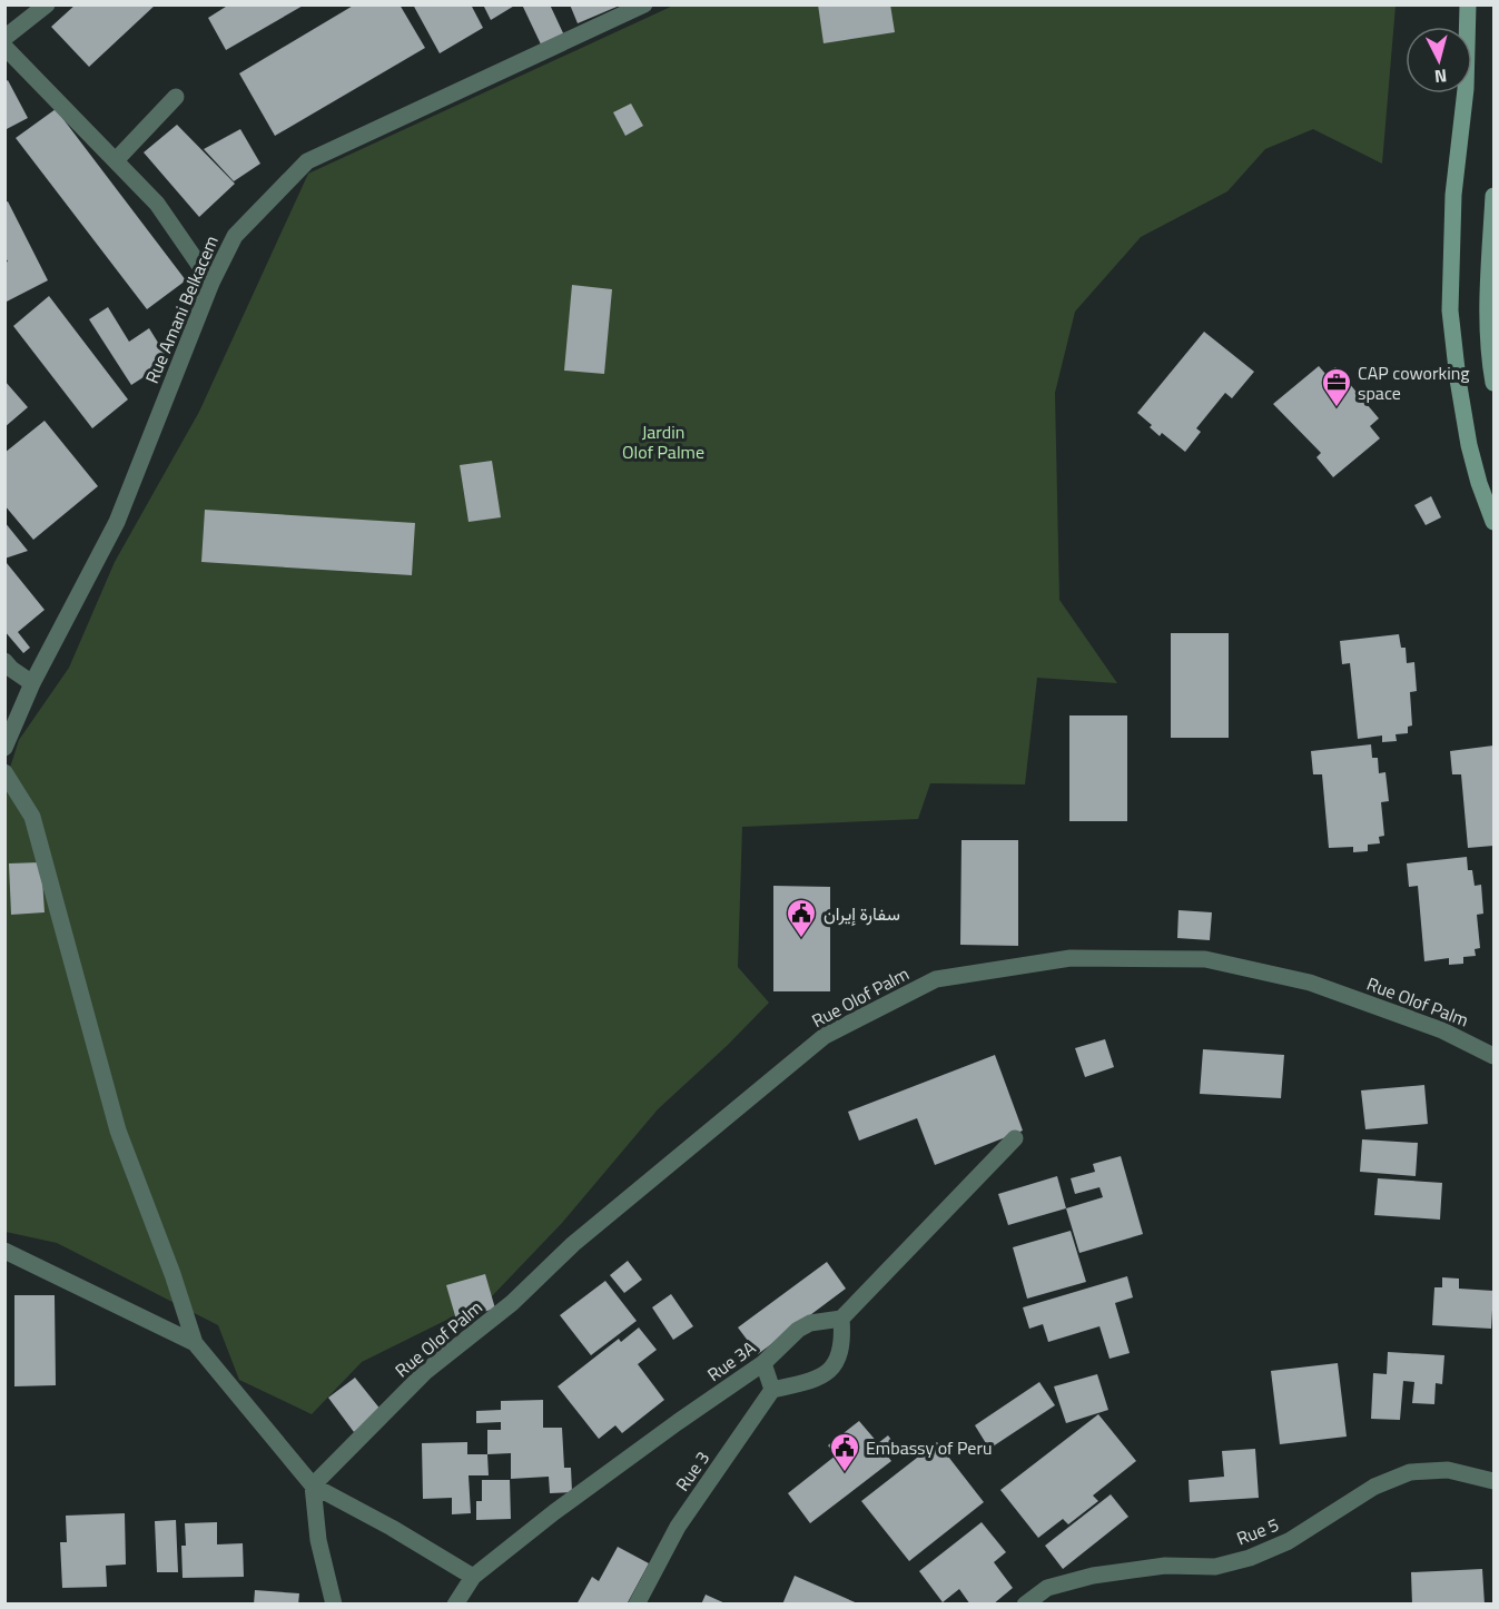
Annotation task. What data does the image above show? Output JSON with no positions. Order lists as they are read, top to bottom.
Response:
{
  "streets": {
    "street": [
      "Rue Amani Belkacem",
      "Rue Olof Palm",
      "Rue 3A",
      "Rue 3",
      "Rue 5"
    ]
  },
  "parks": ["Jardin Olof Palme"],
  "places": {
    "office": ["CAP coworking space"],
    "public building": ["سفارة إيران", "Embassy of Peru"]
  },
  "north": "bottom"
}
